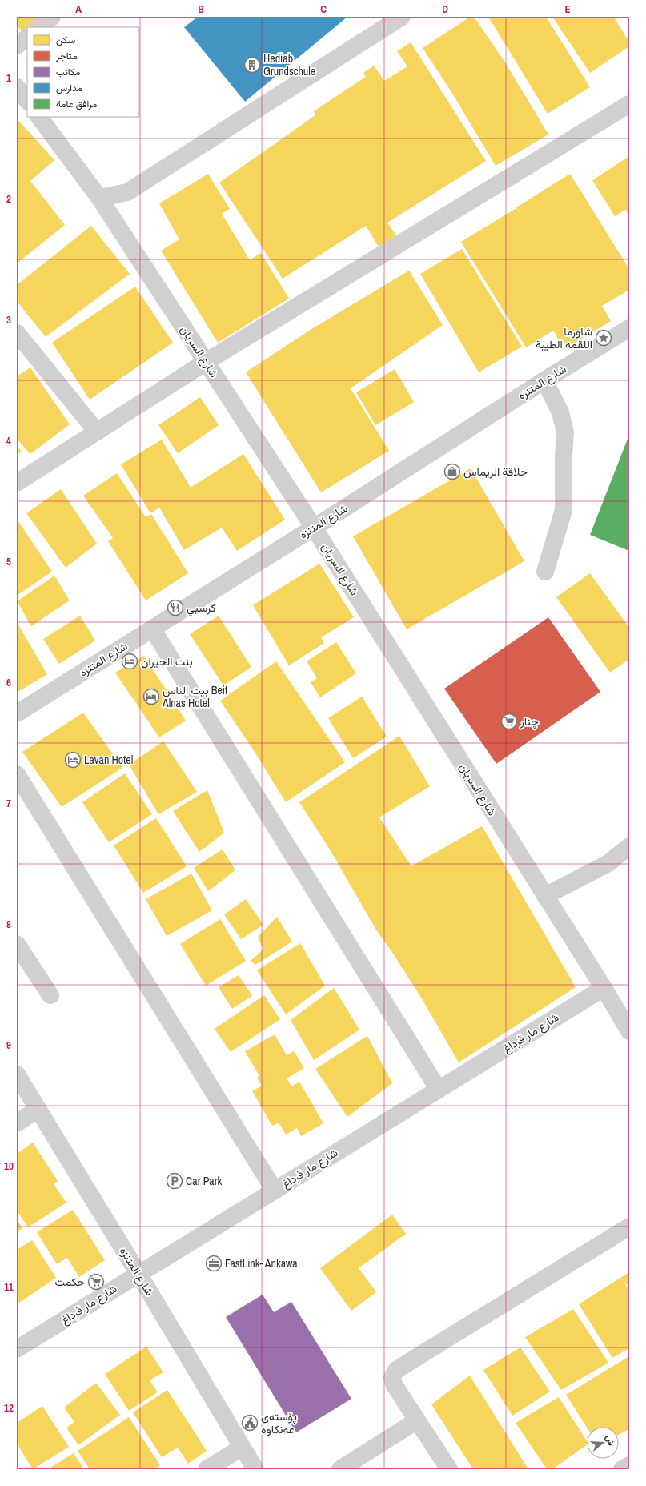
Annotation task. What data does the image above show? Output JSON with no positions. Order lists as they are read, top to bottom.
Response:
{
  "streets": {
    "street": ["شارع السريان", "شارع المتنزه", "شارع مار قرداغ"]
  },
  "crossings": [
    ["شارع السريان", "شارع المتنزه"],
    ["شارع السريان", "شارع مار قرداغ"],
    ["شارع المتنزه", "شارع مار قرداغ"]
  ],
  "places": {
    "building": ["Hediab Grundschule"],
    "place": ["شاورما اللقمه الطيبة"],
    "shop": ["حلاقة الريماس"],
    "restaurant": ["كرسبي"],
    "hotel": ["بنت الجيران", "بيت الناس Beit Alnas Hotel", "Lavan Hotel"],
    "supermarket": ["چنار", "حكمت"],
    "parking": ["Car Park"],
    "office": ["FastLink- Ankawa"],
    "public building": ["پۆسته‌ی عه‌نكاوه‌"]
  },
  "legend": [
    "سكن",
    "متاجر",
    "مكاتب",
    "مدارس",
    "مرافق عامة"
  ],
  "north": "right",
  "grid": {
    "columns": [
      "A",
      "B",
      "C",
      "D",
      "E"
    ],
    "rows": [
      "1",
      "2",
      "3",
      "4",
      "5",
      "6",
      "7",
      "8",
      "9",
      "10",
      "11",
      "12"
    ]
  }
}
